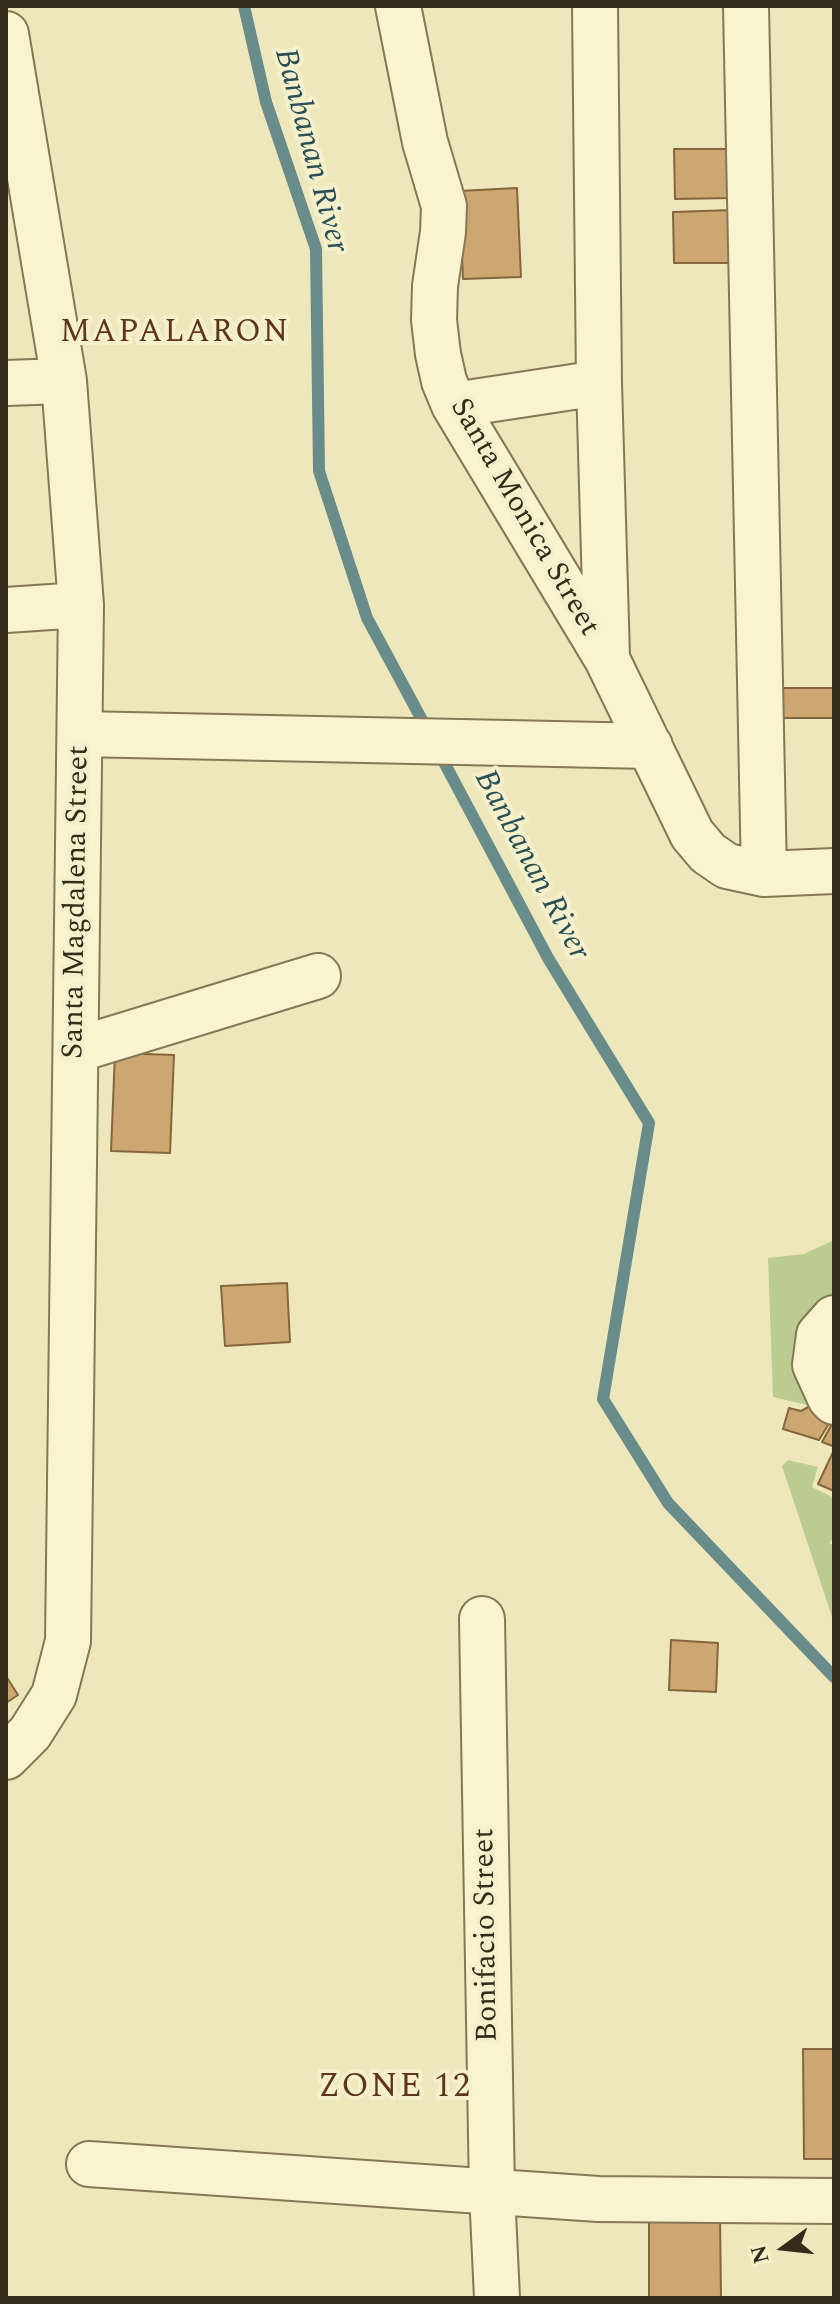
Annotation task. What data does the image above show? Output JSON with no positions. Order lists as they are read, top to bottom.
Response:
{
  "streets": {
    "street": ["Santa Monica Street", "Santa Magdalena Street", "Bonifacio Street"]
  },
  "districts": ["MAPALARON", "ZONE 12"],
  "water": ["Banbanan River"],
  "north": "left"
}
